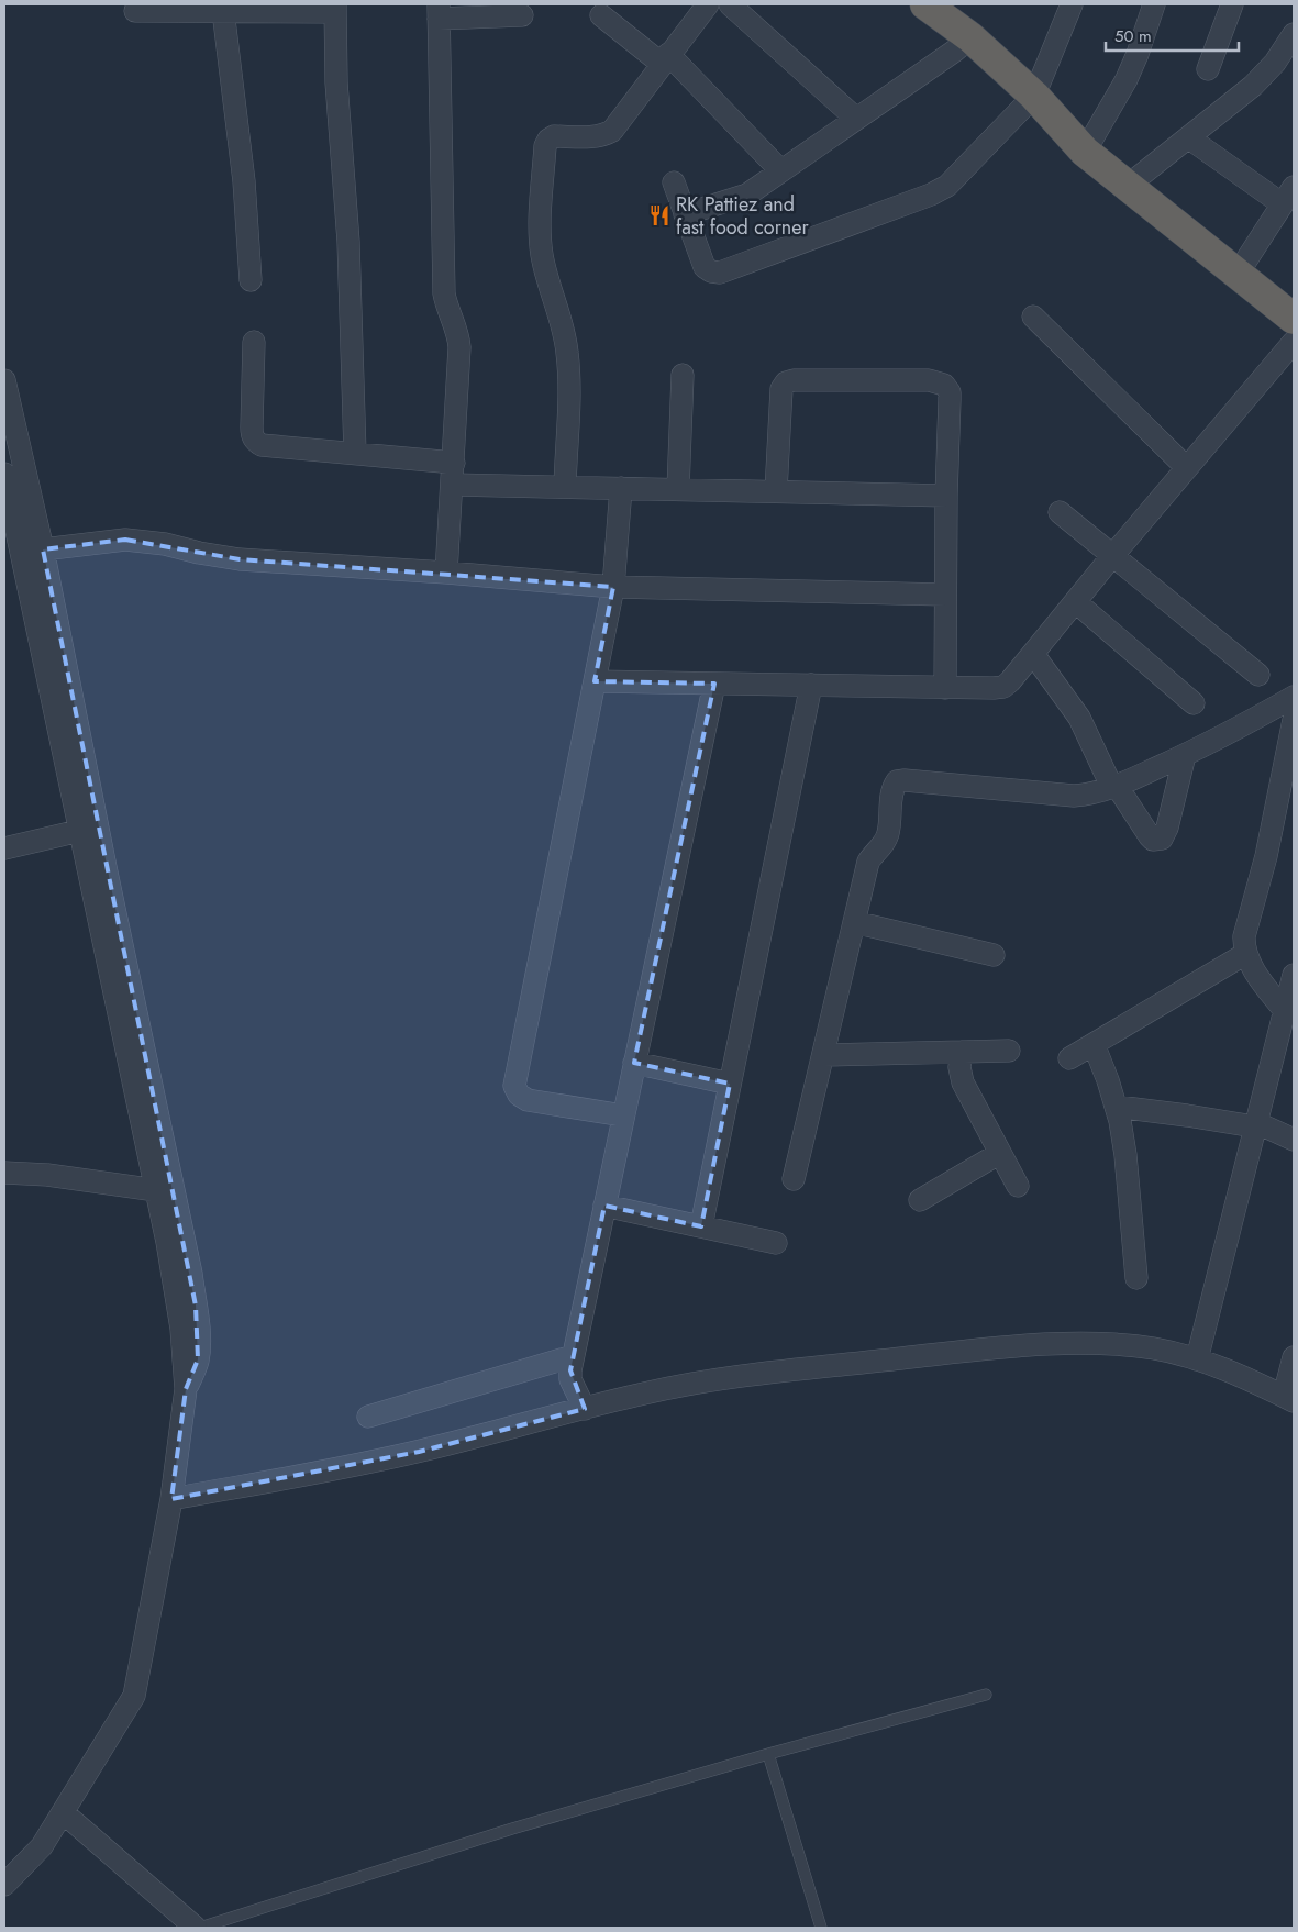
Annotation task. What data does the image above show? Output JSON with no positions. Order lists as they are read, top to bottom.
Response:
{
  "places": {
    "restaurant": ["RK Pattiez and fast food corner"]
  },
  "scale_bar": "50 m"
}
